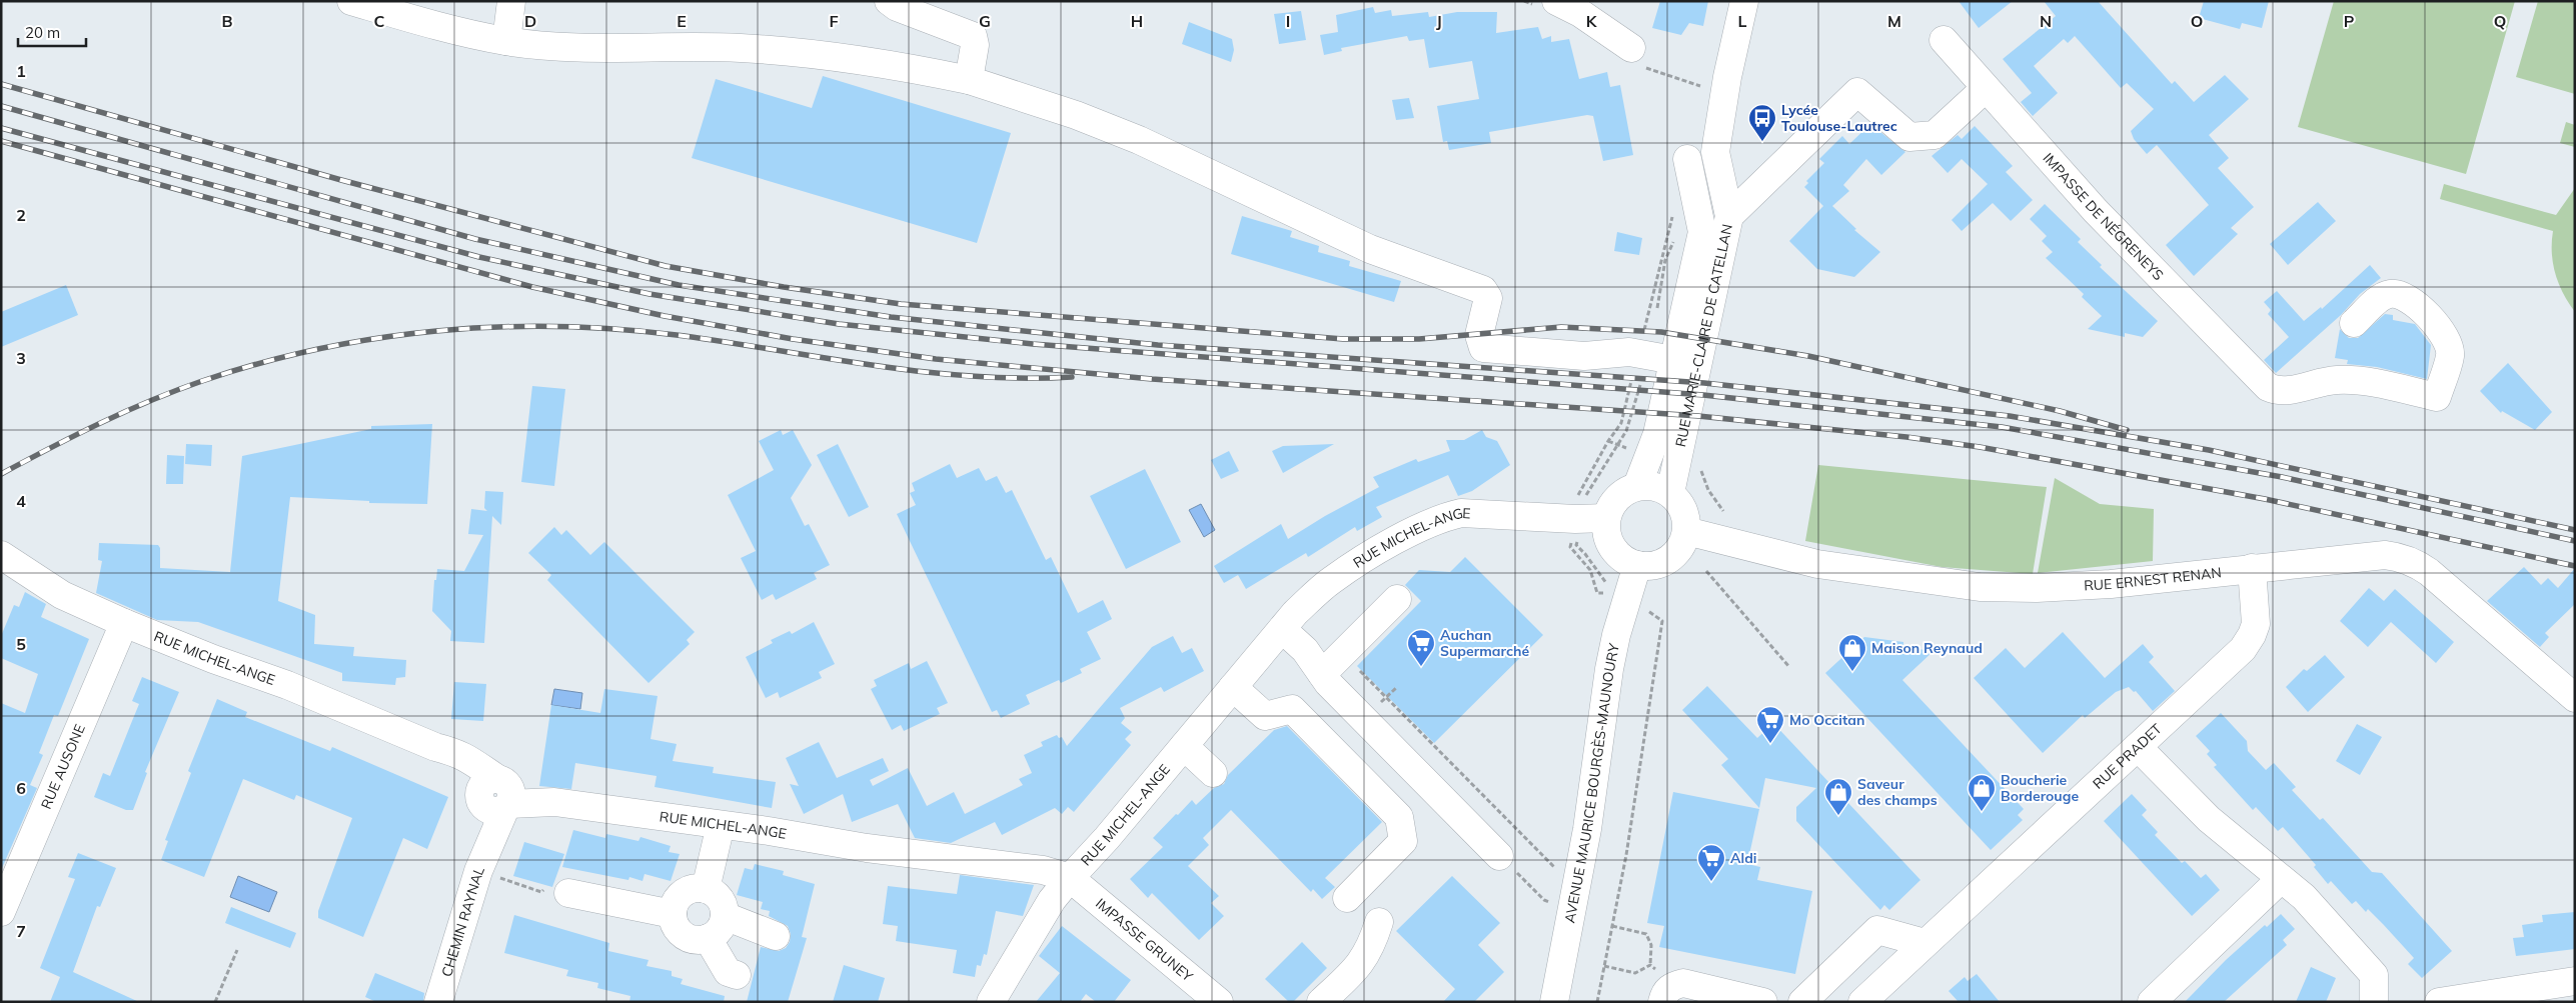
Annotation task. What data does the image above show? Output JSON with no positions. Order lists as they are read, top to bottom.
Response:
{
  "streets": {
    "street": [
      "IMPASSE DE NÉGRENEYS",
      "RUE MARIE-CLAIRE DE CATELLAN",
      "RUE MICHEL-ANGE",
      "RUE ERNEST RENAN",
      "RUE PRADET",
      "RUE AUSONE",
      "AVENUE MAURICE BOURGÈS-MAUNOURY",
      "CHEMIN RAYNAL",
      "IMPASSE GRUNEY"
    ]
  },
  "crossings": [
    ["RUE MARIE-CLAIRE DE CATELLAN", "RUE MICHEL-ANGE"],
    ["RUE MARIE-CLAIRE DE CATELLAN", "RUE ERNEST RENAN"],
    ["RUE MARIE-CLAIRE DE CATELLAN", "AVENUE MAURICE BOURGÈS-MAUNOURY"],
    ["RUE MICHEL-ANGE", "RUE ERNEST RENAN"],
    ["RUE MICHEL-ANGE", "RUE AUSONE"],
    ["RUE MICHEL-ANGE", "AVENUE MAURICE BOURGÈS-MAUNOURY"],
    ["RUE MICHEL-ANGE", "CHEMIN RAYNAL"],
    ["RUE MICHEL-ANGE", "IMPASSE GRUNEY"],
    ["RUE ERNEST RENAN", "RUE PRADET"],
    ["RUE ERNEST RENAN", "AVENUE MAURICE BOURGÈS-MAUNOURY"]
  ],
  "places": {
    "bus stop": ["Lycée Toulouse-Lautrec"],
    "supermarket": ["Auchan Supermarché", "Mo Occitan", "Aldi"],
    "shop": ["Maison Reynaud", "Boucherie Borderouge", "Saveur des champs"]
  },
  "scale_bar": "20 m",
  "grid": {
    "columns": [
      "B",
      "C",
      "D",
      "E",
      "F",
      "G",
      "H",
      "I",
      "J",
      "K",
      "L",
      "M",
      "N",
      "O",
      "P",
      "Q"
    ],
    "rows": [
      "1",
      "2",
      "3",
      "4",
      "5",
      "6",
      "7"
    ]
  }
}
